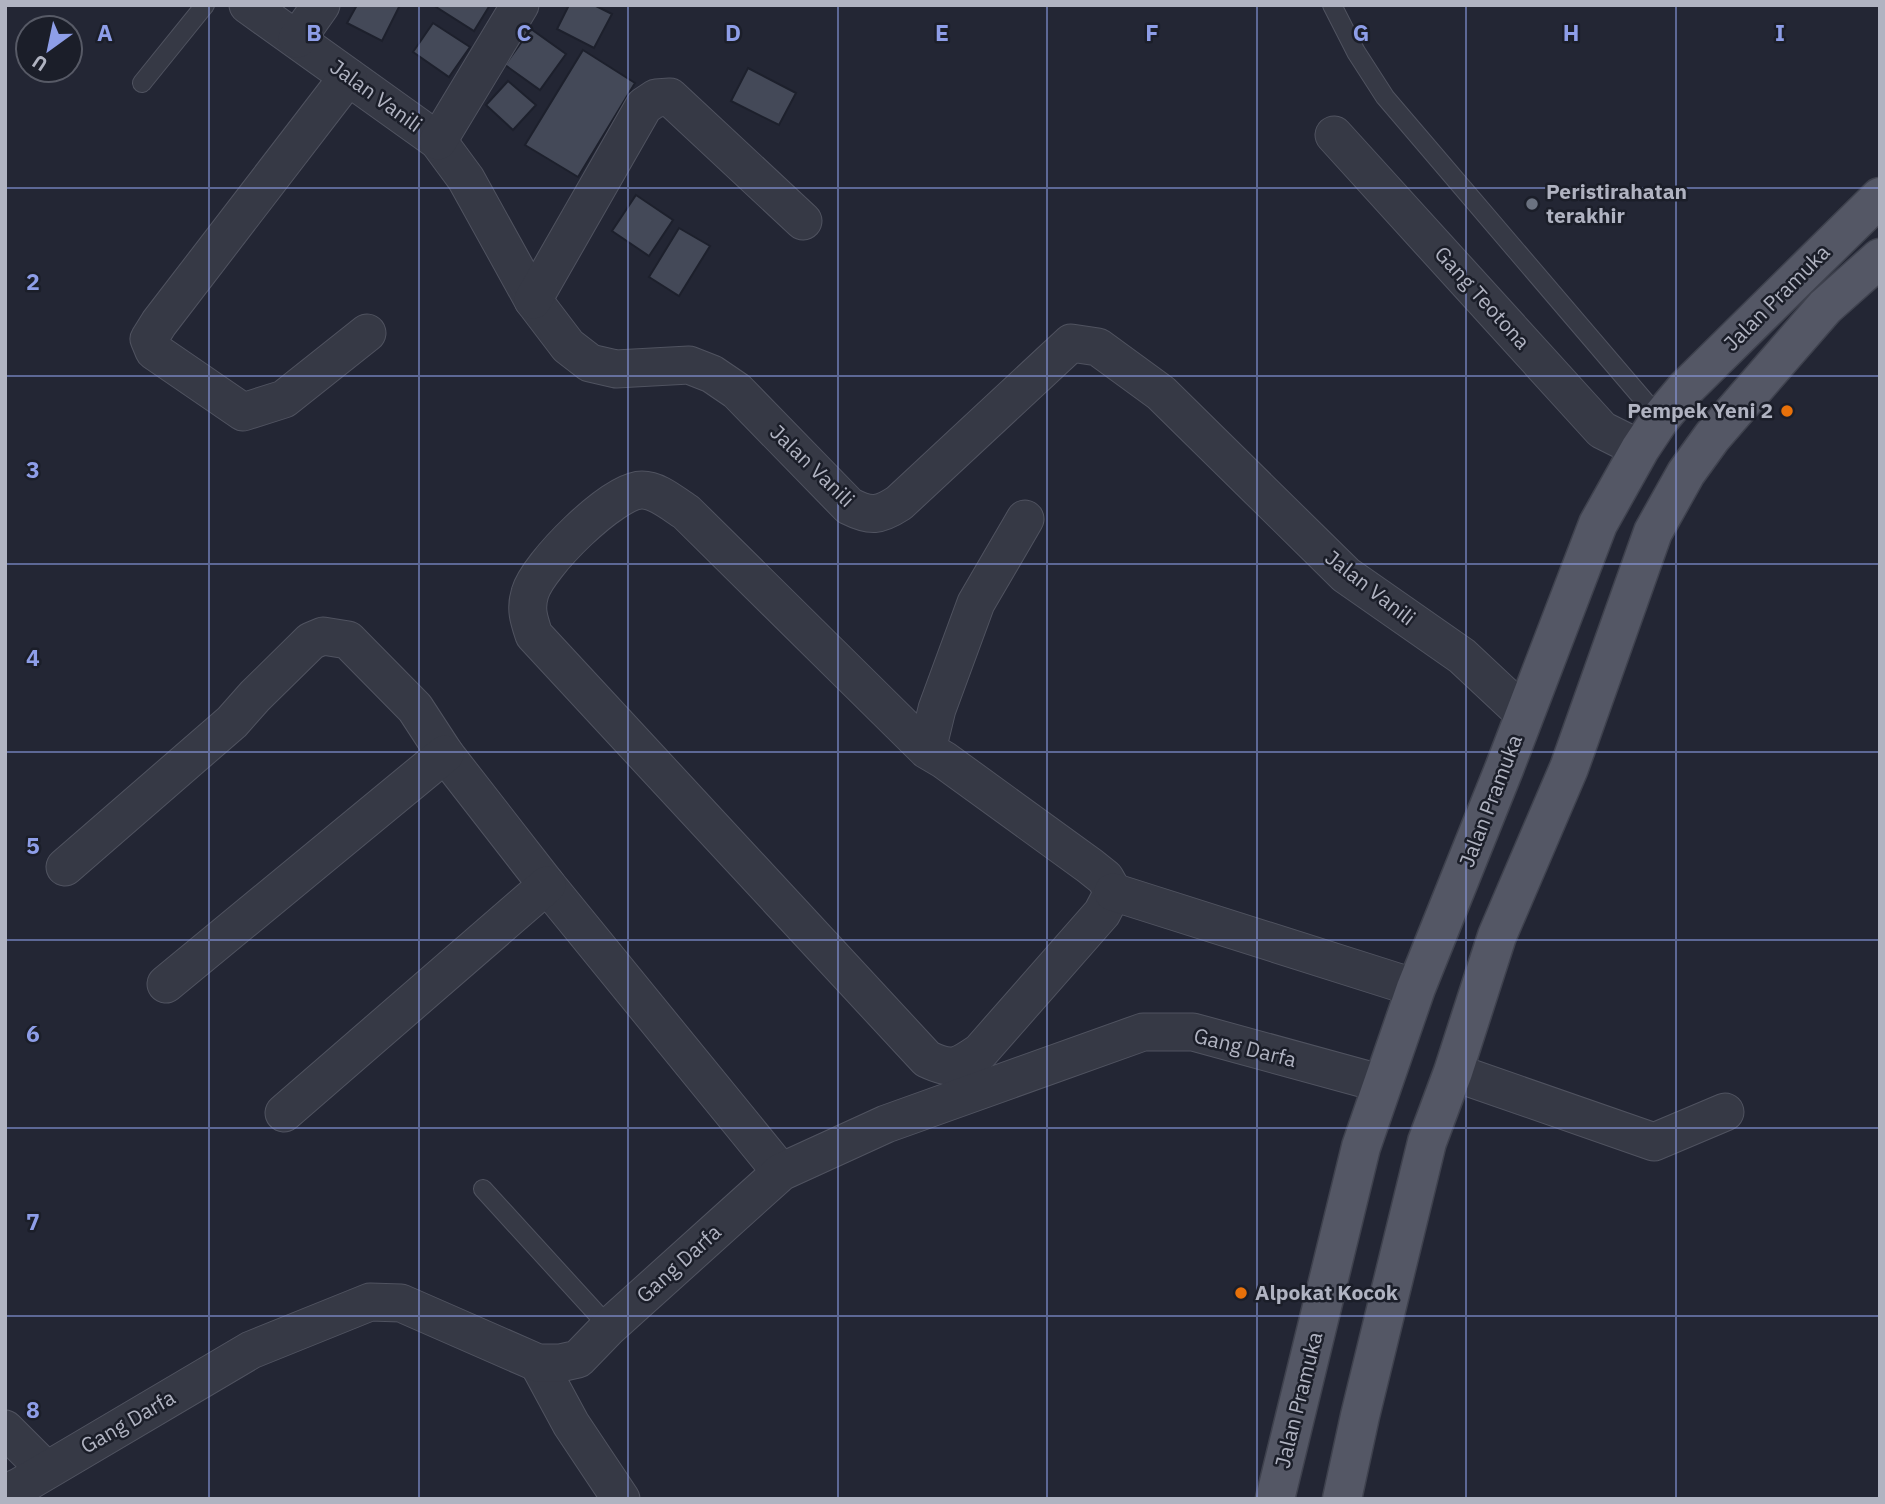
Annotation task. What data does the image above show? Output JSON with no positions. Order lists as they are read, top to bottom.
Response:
{
  "streets": {
    "main road": ["Jalan Pramuka"],
    "street": ["Jalan Vanili", "Gang Teotona", "Gang Darfa"]
  },
  "crossings": [
    ["Jalan Vanili", "Jalan Pramuka"],
    ["Gang Teotona", "Jalan Pramuka"],
    ["Jalan Pramuka", "Gang Darfa"]
  ],
  "places": ["Peristirahatan terakhir", "Pempek Yeni 2", "Alpokat Kocok"],
  "north": "bottom left",
  "grid": {
    "columns": [
      "A",
      "B",
      "C",
      "D",
      "E",
      "F",
      "G",
      "H",
      "I"
    ],
    "rows": [
      "2",
      "3",
      "4",
      "5",
      "6",
      "7",
      "8"
    ]
  }
}
